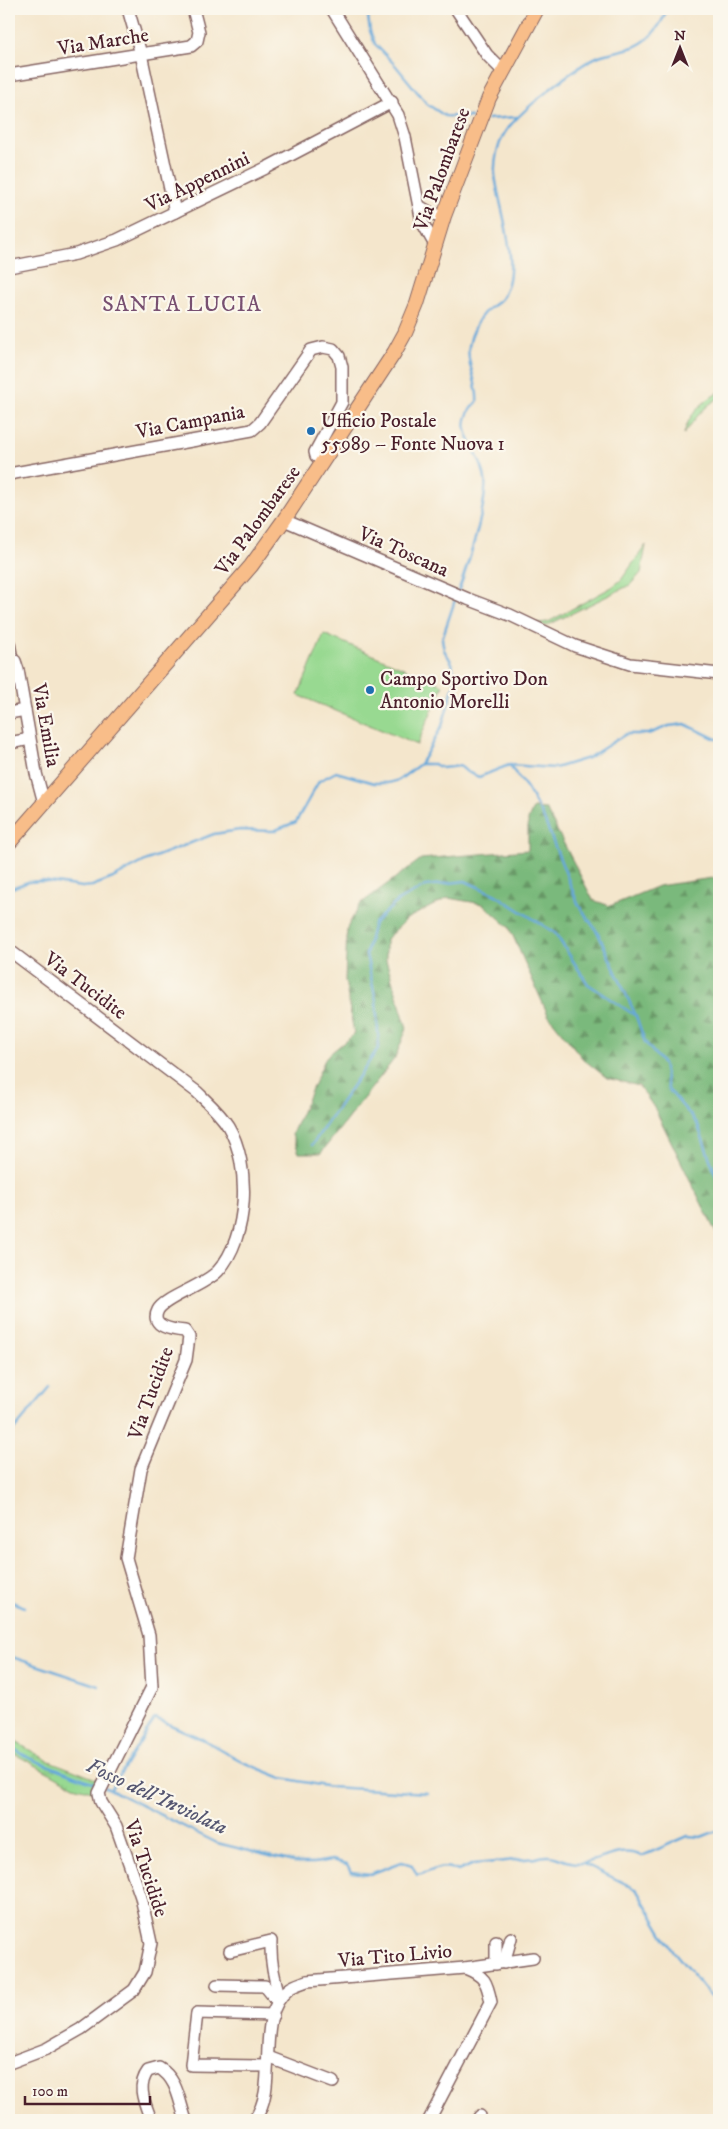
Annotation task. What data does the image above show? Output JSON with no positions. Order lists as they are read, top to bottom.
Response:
{
  "streets": {
    "main road": ["Via Palombarese"],
    "street": [
      "Via Marche",
      "Via Appennini",
      "Via Campania",
      "Via Toscana",
      "Via Emilia",
      "Via Tucidite",
      "Via Tucidide",
      "Via Tito Livio"
    ]
  },
  "crossings": [
    ["Via Palombarese", "Via Campania"],
    ["Via Palombarese", "Via Toscana"],
    ["Via Palombarese", "Via Emilia"],
    ["Via Tucidite", "Via Tucidide"]
  ],
  "districts": ["SANTA LUCIA"],
  "water": ["Fosso dell'Inviolata"],
  "places": ["Ufficio Postale 55989 – Fonte Nuova 1", "Campo Sportivo Don Antonio Morelli"],
  "scale_bar": "100 m",
  "north": "top"
}
